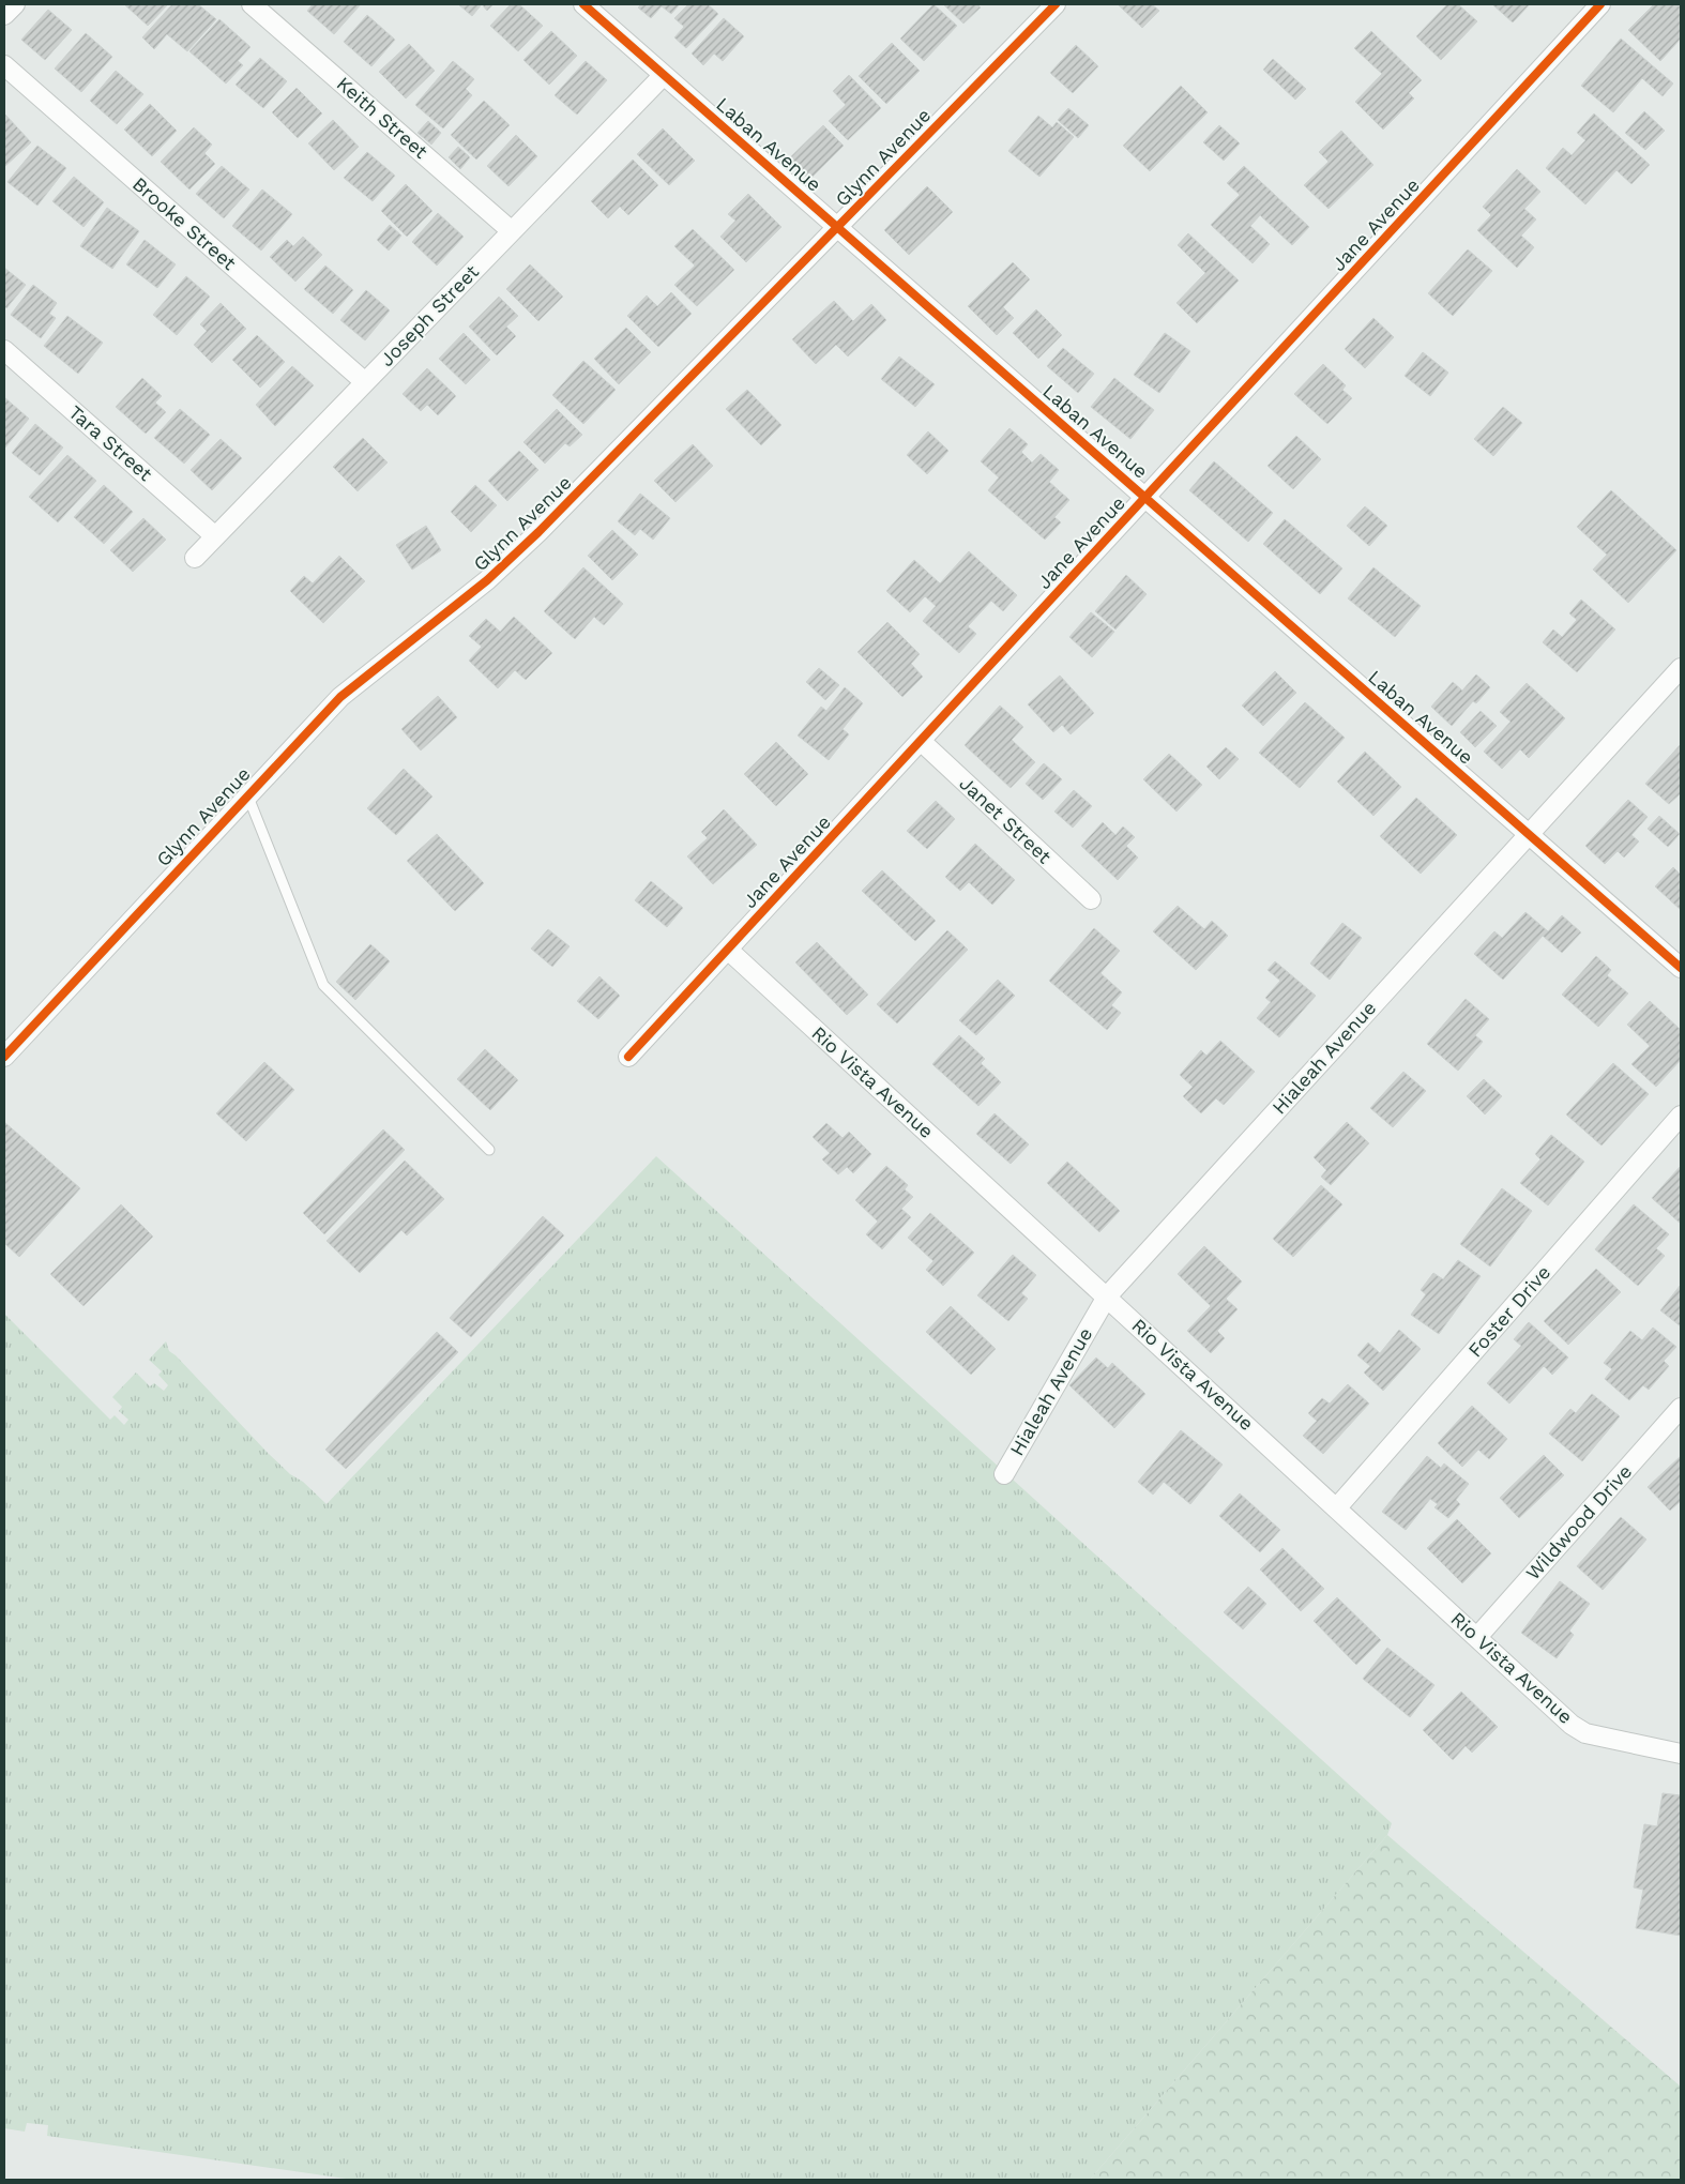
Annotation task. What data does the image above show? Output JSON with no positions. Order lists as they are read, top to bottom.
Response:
{
  "streets": {
    "street": [
      "Keith Street",
      "Laban Avenue",
      "Glynn Avenue",
      "Brooke Street",
      "Jane Avenue",
      "Joseph Street",
      "Tara Street",
      "Janet Street",
      "Hialeah Avenue",
      "Rio Vista Avenue",
      "Foster Drive",
      "Wildwood Drive"
    ]
  },
  "crossings": [
    ["Keith Street", "Joseph Street"],
    ["Laban Avenue", "Glynn Avenue"],
    ["Laban Avenue", "Jane Avenue"],
    ["Laban Avenue", "Joseph Street"],
    ["Laban Avenue", "Hialeah Avenue"],
    ["Brooke Street", "Joseph Street"],
    ["Jane Avenue", "Janet Street"],
    ["Jane Avenue", "Rio Vista Avenue"],
    ["Joseph Street", "Tara Street"],
    ["Hialeah Avenue", "Rio Vista Avenue"],
    ["Rio Vista Avenue", "Foster Drive"],
    ["Rio Vista Avenue", "Wildwood Drive"]
  ]
}
